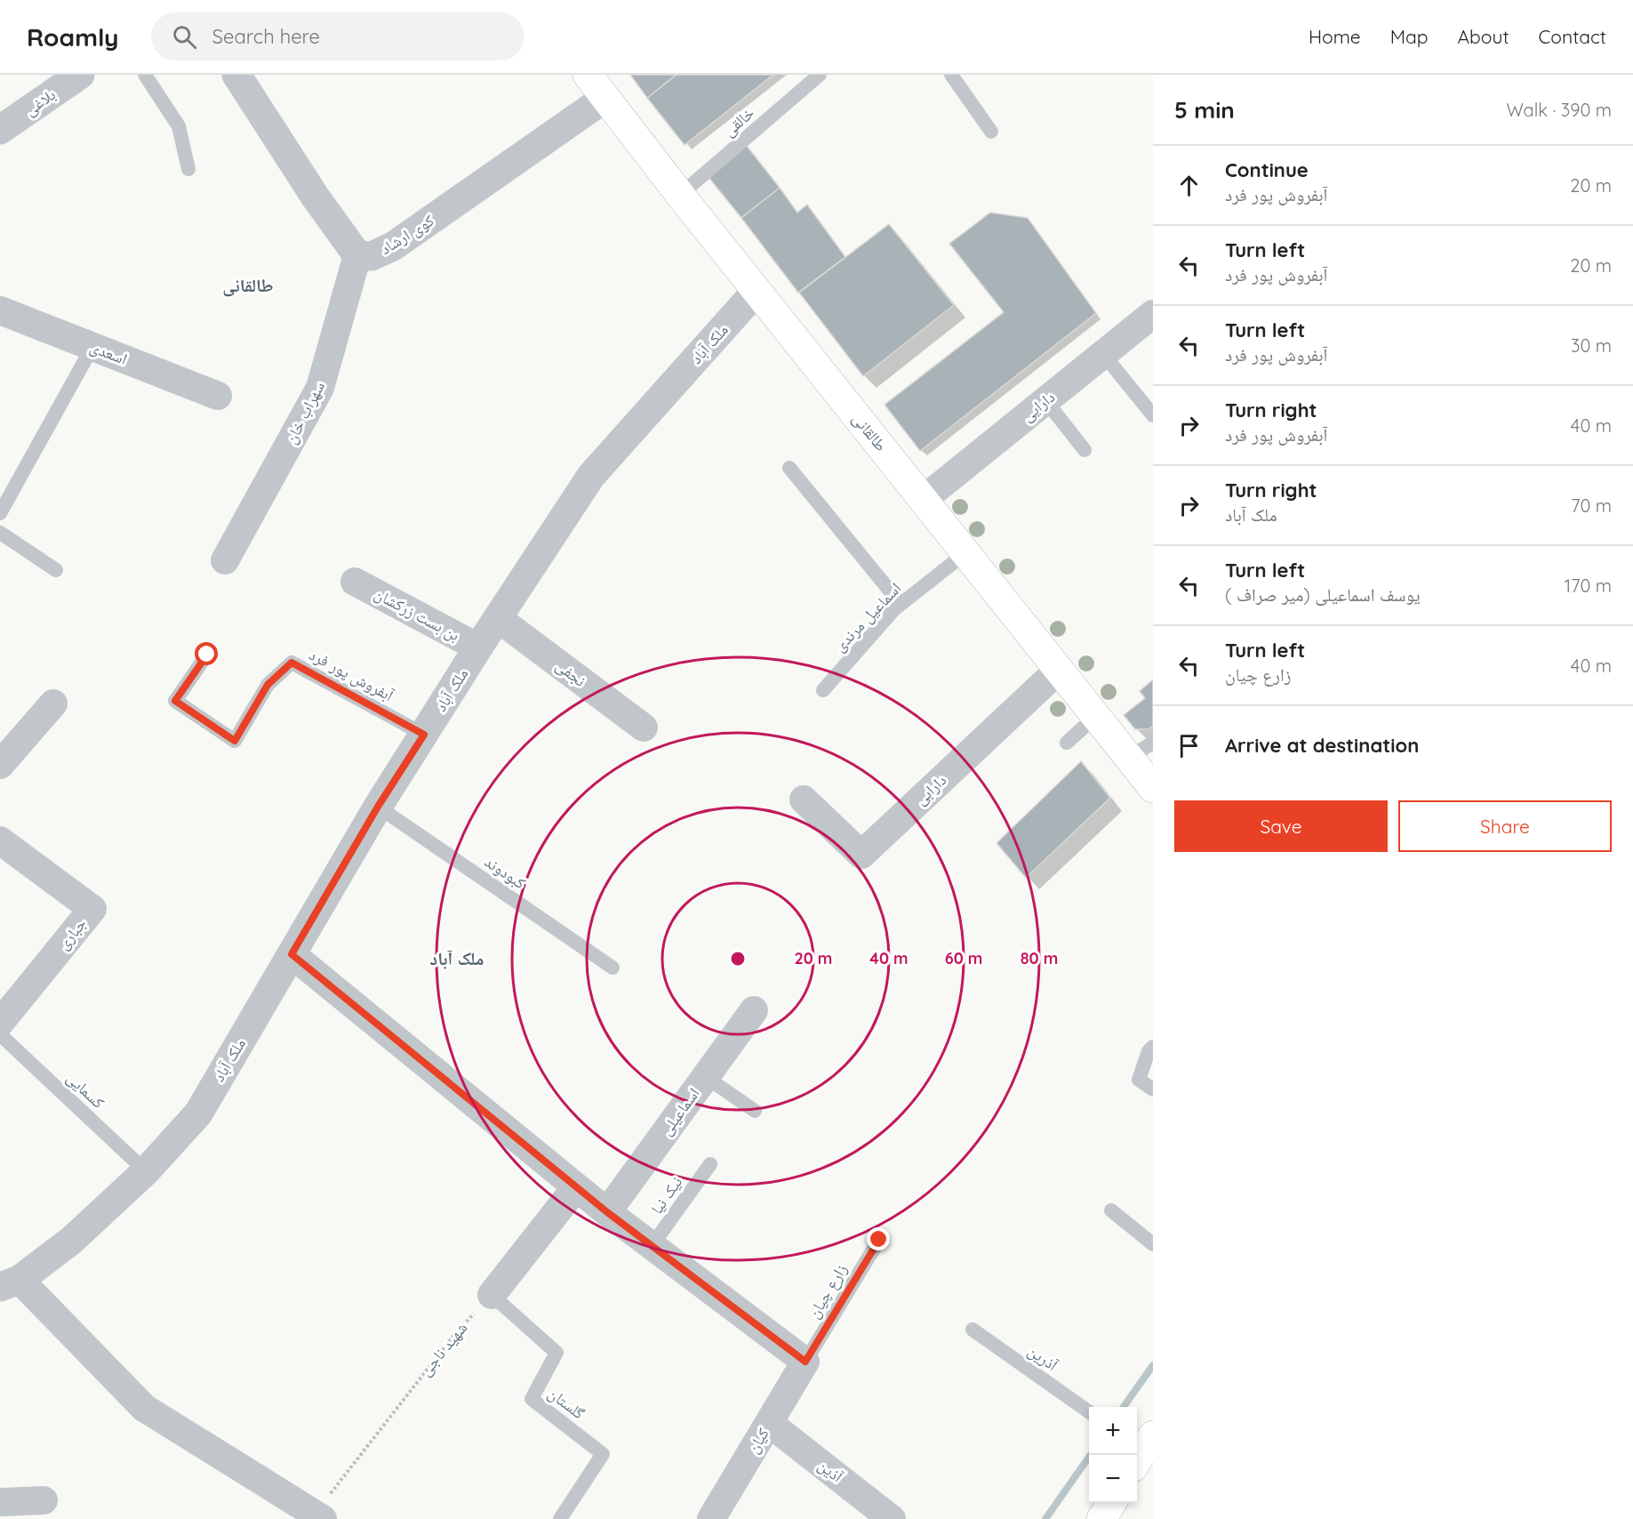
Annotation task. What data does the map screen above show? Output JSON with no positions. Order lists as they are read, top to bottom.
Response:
{
  "streets": {
    "main road": ["طالقانی"],
    "street": [
      "بلاغی",
      "کوی ارشاد",
      "ملک آباد",
      "اسعدی",
      "دارایی",
      "سهراب خان",
      "بن بست زرکشان",
      "نجفی",
      "دارابی",
      "جباری",
      "اسماعیلی",
      "کیان",
      "آذین"
    ],
    "lane": [
      "خالقی",
      "اسماعیل مرندی",
      "آبفروش پور فرد",
      "کبودوند",
      "کسمایی",
      "نیک نیا",
      "زارع چیان",
      "آذرین",
      "گلستان"
    ],
    "path": ["شهید ناجی"]
  },
  "crossings": [
    ["خالقی", "طالقانی"],
    ["کوی ارشاد", "سهراب خان"],
    ["کوی ارشاد", "طالقانی"],
    ["ملک آباد", "طالقانی"],
    ["ملک آباد", "بن بست زرکشان"],
    ["ملک آباد", "نجفی"],
    ["ملک آباد", "آبفروش پور فرد"],
    ["ملک آباد", "کبودوند"],
    ["ملک آباد", "کسمایی"],
    ["دارایی", "طالقانی"],
    ["طالقانی", "اسماعیل مرندی"],
    ["طالقانی", "دارابی"],
    ["زارع چیان", "کیان"],
    ["شهید ناجی", "گلستان"],
    ["کیان", "آذین"]
  ],
  "districts": ["طالقانی", "ملک آباد"],
  "page": {
    "header": "Roamly",
    "search": "Search here",
    "nav": [
      "Home",
      "Map",
      "About",
      "Contact"
    ],
    "heading": ["5 min", "Walk · 390 m"],
    "list": [
      ["Continue", "آبفروش پور فرد", "20 m"],
      ["Turn left", "آبفروش پور فرد", "20 m"],
      ["Turn left", "آبفروش پور فرد", "30 m"],
      ["Turn right", "آبفروش پور فرد", "40 m"],
      ["Turn right", "ملک آباد", "70 m"],
      ["Turn left", "یوسف اسماعیلی (میر صراف )", "170 m"],
      ["Turn left", "زارع چیان", "40 m"],
      "Arrive at destination"
    ],
    "buttons": ["Save", "Share"],
    "map_buttons": ["+", "−"]
  },
  "rings": [
    "20 m",
    "40 m",
    "60 m",
    "80 m"
  ]
}
